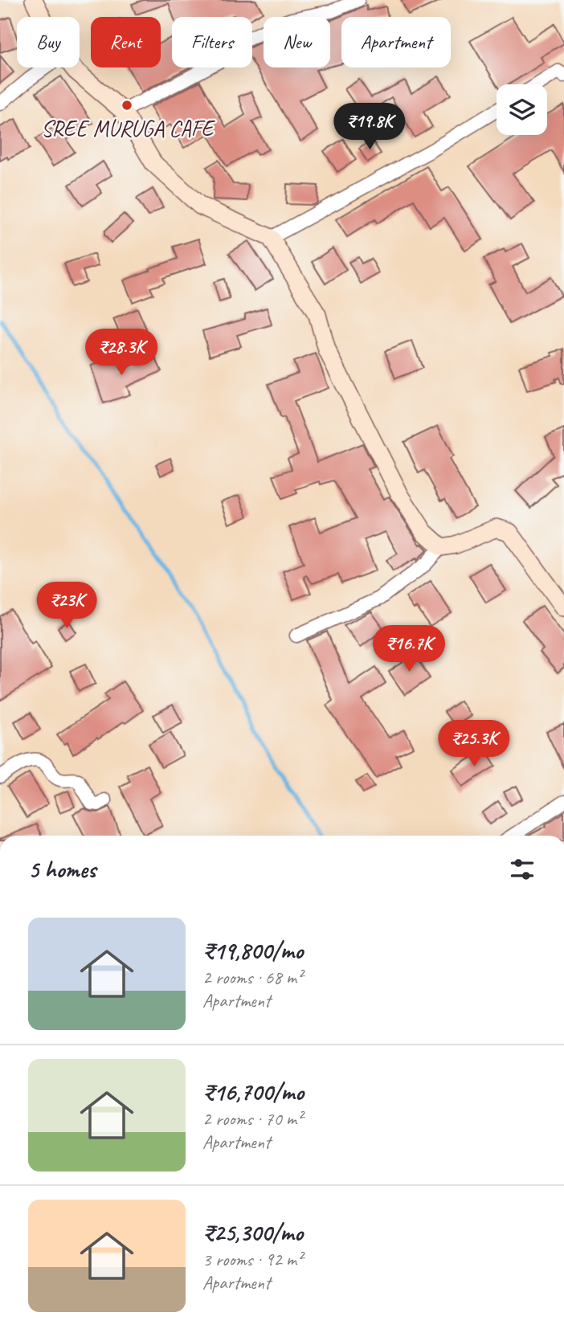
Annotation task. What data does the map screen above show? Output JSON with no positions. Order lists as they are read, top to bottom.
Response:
{
  "places": ["SREE MURUGA CAFE"],
  "page": {
    "chip": [
      "Buy",
      "Rent",
      "Filters",
      "New",
      "Apartment"
    ],
    "price": [
      "₹19.8K",
      "₹28.3K",
      "₹23K",
      "₹16.7K",
      "₹25.3K"
    ],
    "heading": "5 homes",
    "list": [
      {
        "name": "₹19,800/mo",
        "note": "2 rooms · 68 m² · Apartment"
      },
      {
        "name": "₹16,700/mo",
        "note": "2 rooms · 70 m² · Apartment"
      },
      {
        "name": "₹25,300/mo",
        "note": "3 rooms · 92 m² · Apartment"
      }
    ]
  }
}
